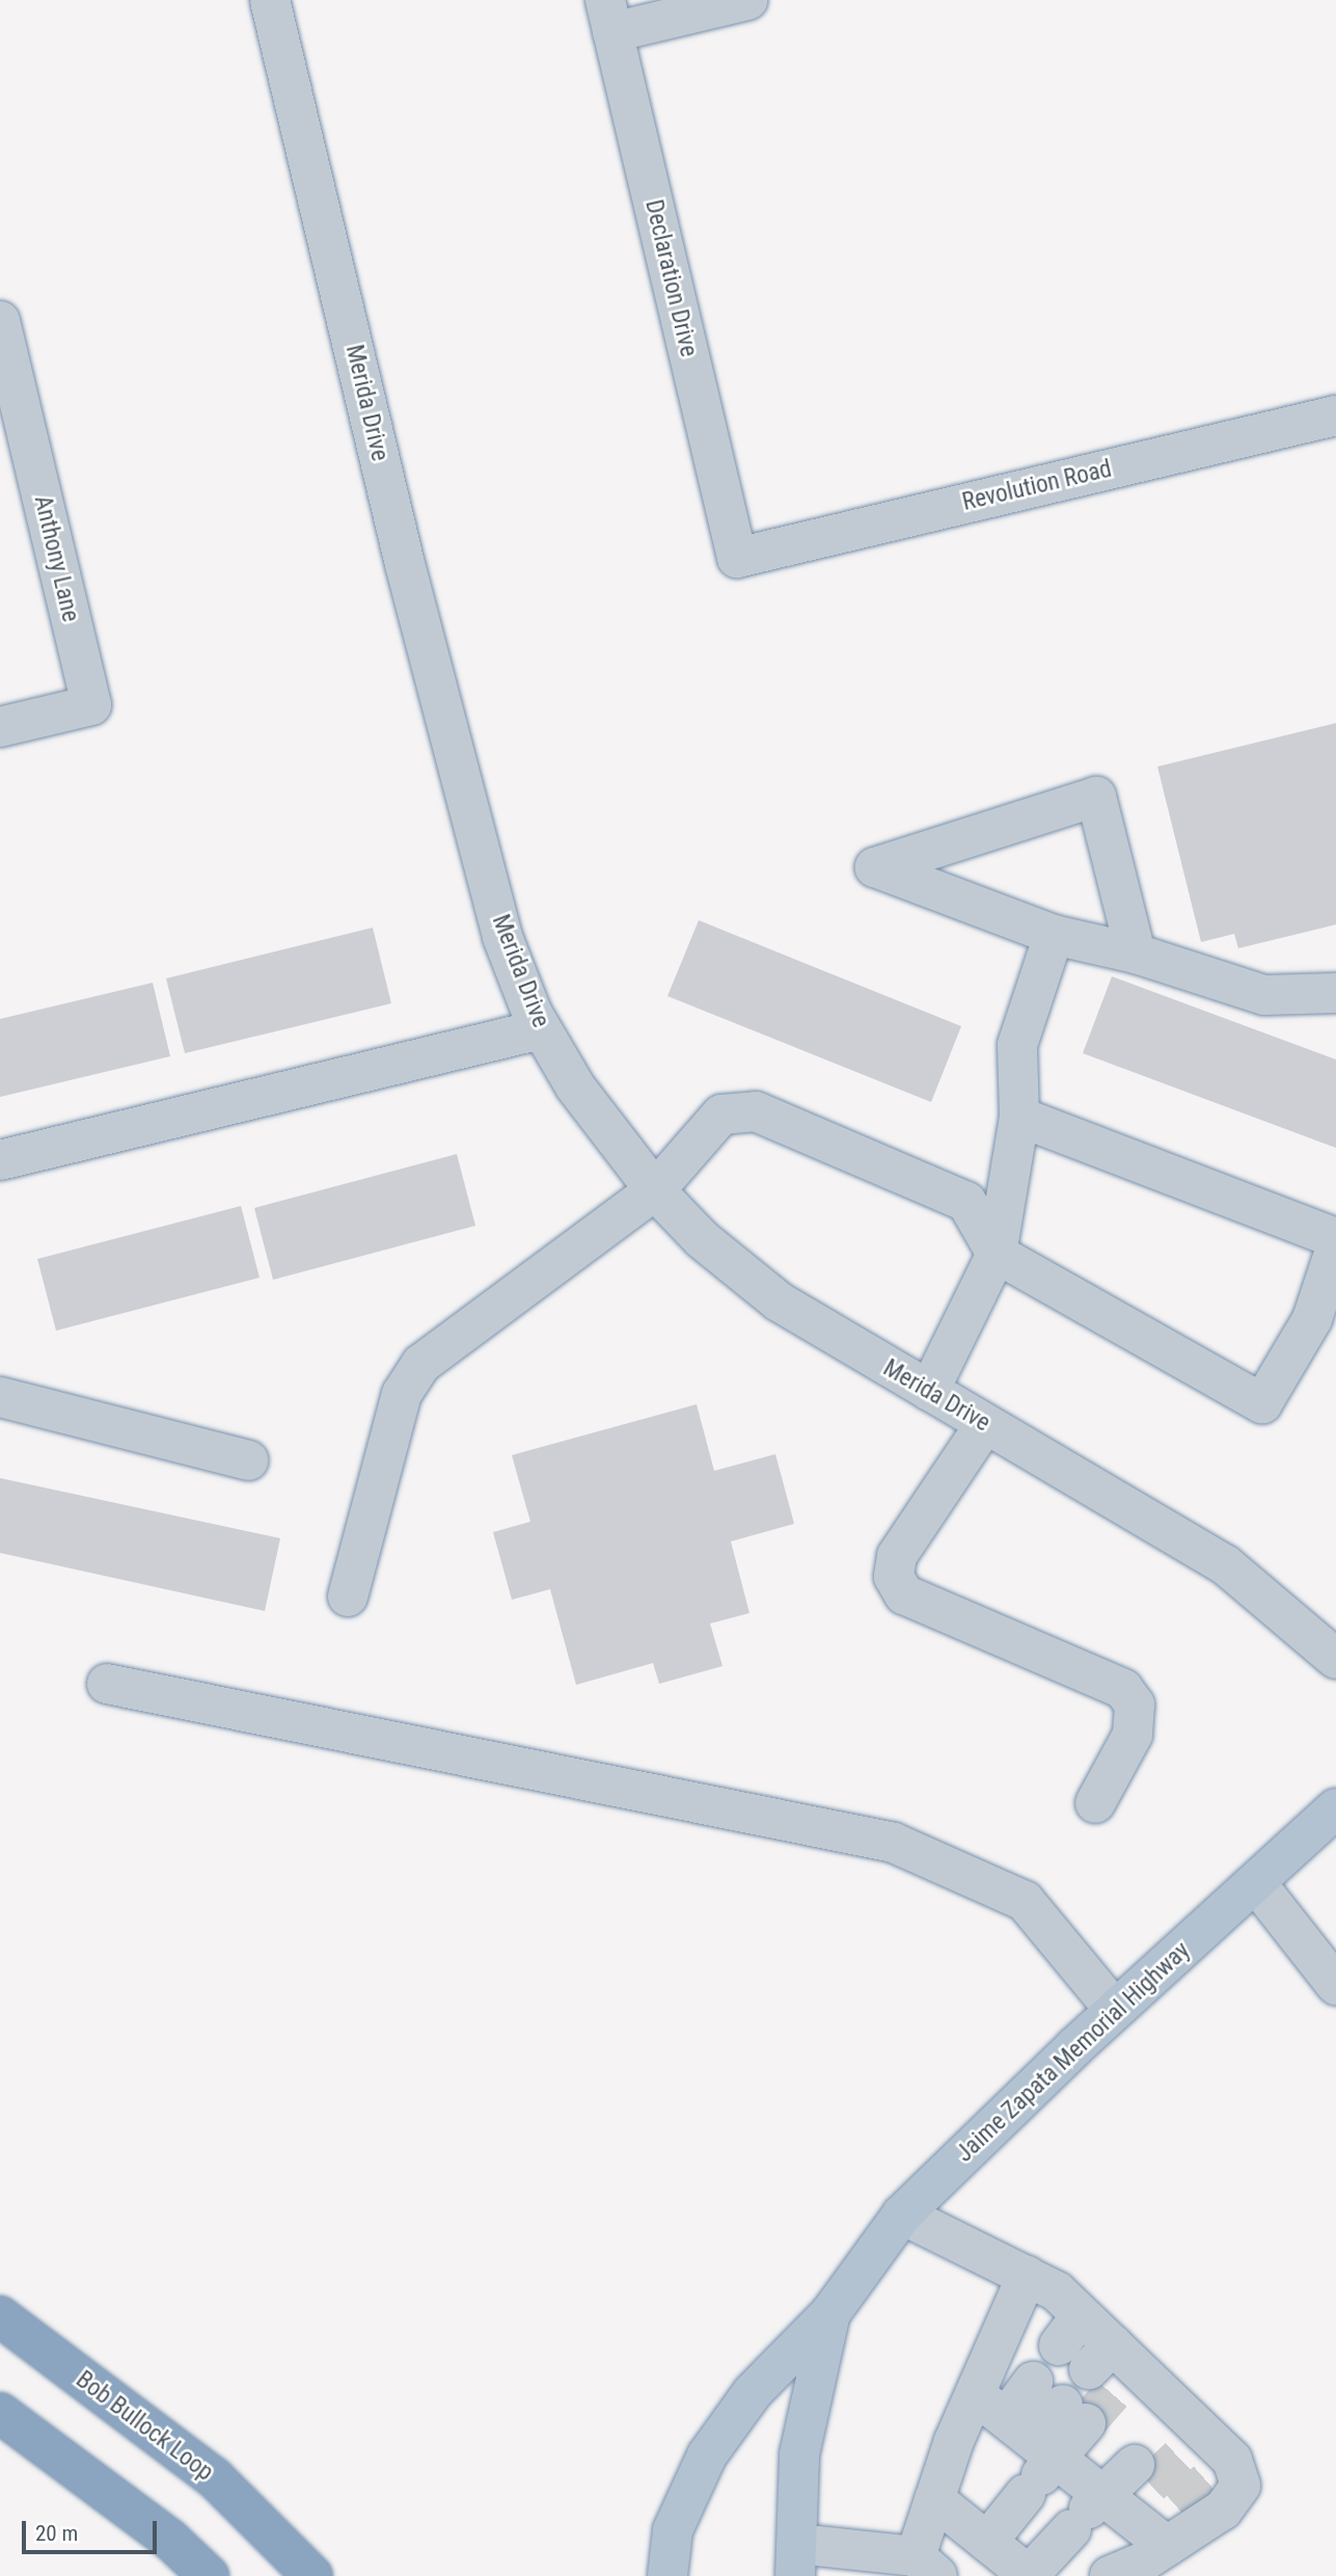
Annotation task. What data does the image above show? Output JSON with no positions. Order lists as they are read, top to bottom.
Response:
{
  "streets": {
    "highway": ["Bob Bullock Loop"],
    "main road": ["Jaime Zapata Memorial Highway"],
    "street": [
      "Declaration Drive",
      "Merida Drive",
      "Revolution Road",
      "Anthony Lane"
    ]
  },
  "crossings": [
    ["Declaration Drive", "Revolution Road"]
  ],
  "scale_bar": "20 m"
}
